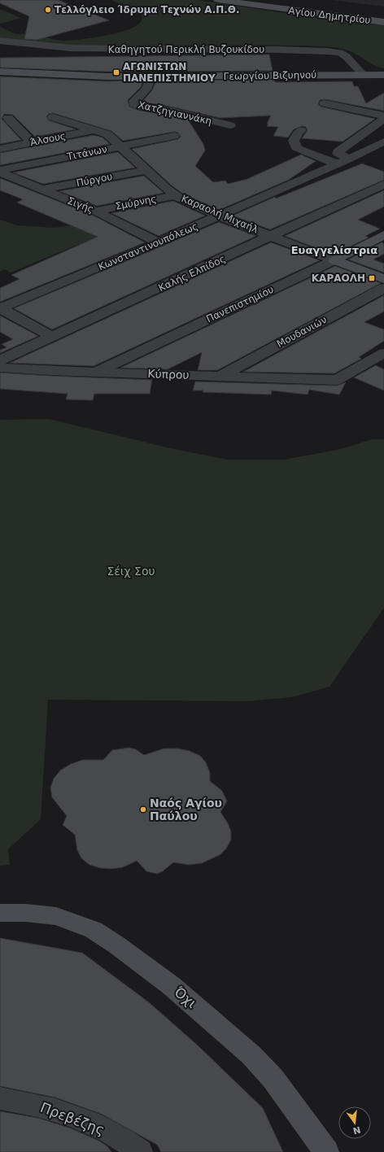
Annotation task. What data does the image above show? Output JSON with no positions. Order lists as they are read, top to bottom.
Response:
{
  "streets": {
    "main road": [
      "Αγίου Δημητρίου",
      "Γεωργίου Βιζυηνού",
      "Καραολή Μιχαήλ",
      "Πανεπιστημίου",
      "Όχι"
    ],
    "street": [
      "Καθηγητού Περικλή Βυζουκίδου",
      "Χατζηγιαννάκη",
      "Άλσους",
      "Τιτάνων",
      "Πύργου",
      "Σμύρνης",
      "Σιγής",
      "Κωνσταντινουπόλεως",
      "Καλής Ελπίδος",
      "Μουδανιών",
      "Κύπρου",
      "Πρεβέζης"
    ]
  },
  "crossings": [
    ["Καθηγητού Περικλή Βυζουκίδου", "Γεωργίου Βιζυηνού"],
    ["Γεωργίου Βιζυηνού", "Χατζηγιαννάκη"],
    ["Άλσους", "Καραολή Μιχαήλ"],
    ["Τιτάνων", "Σιγής"],
    ["Τιτάνων", "Καραολή Μιχαήλ"],
    ["Πύργου", "Σιγής"],
    ["Πύργου", "Καραολή Μιχαήλ"],
    ["Σμύρνης", "Σιγής"],
    ["Σμύρνης", "Καραολή Μιχαήλ"],
    ["Σιγής", "Κωνσταντινουπόλεως"],
    ["Καραολή Μιχαήλ", "Κωνσταντινουπόλεως"],
    ["Καραολή Μιχαήλ", "Καλής Ελπίδος"],
    ["Καραολή Μιχαήλ", "Πανεπιστημίου"],
    ["Πανεπιστημίου", "Κύπρου"],
    ["Μουδανιών", "Κύπρου"]
  ],
  "districts": ["Ευαγγελίστρια"],
  "parks": ["Σέιχ Σου"],
  "places": {
    "other": ["Τελλόγλειο Ίδρυμα Τεχνών Α.Π.Θ.", "Ναός Αγίου Παύλου"],
    "transit": ["ΑΓΩΝΙΣΤΩΝ ΠΑΝΕΠΙΣΤΗΜΙΟΥ", "ΚΑΡΑΟΛΗ"]
  },
  "north": "bottom"
}
